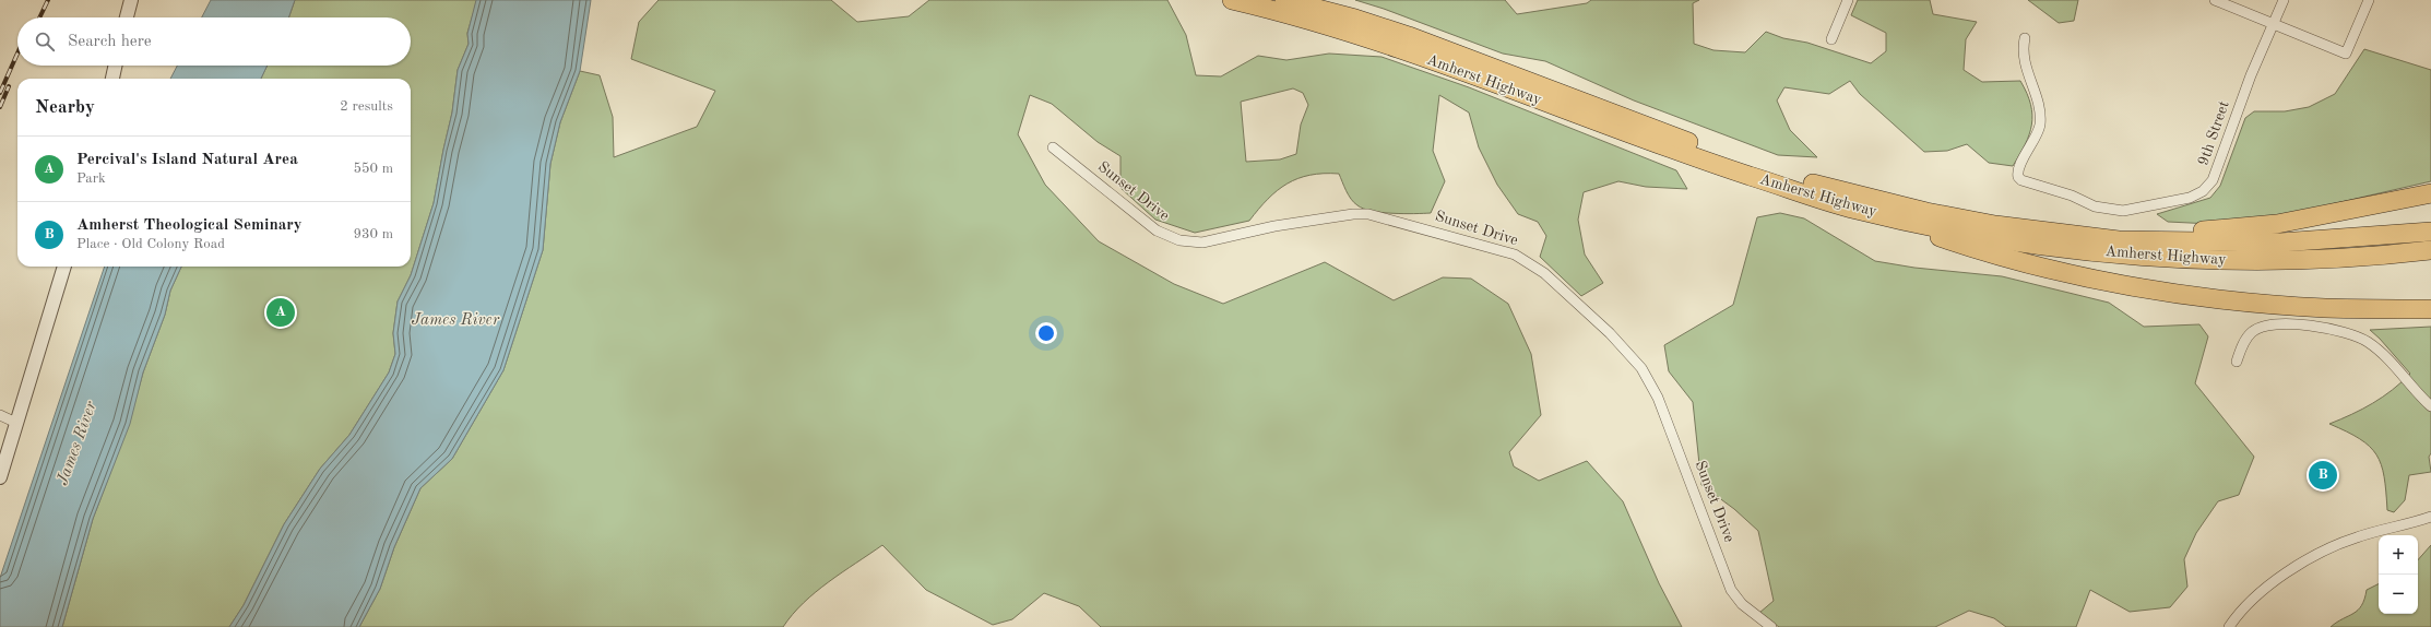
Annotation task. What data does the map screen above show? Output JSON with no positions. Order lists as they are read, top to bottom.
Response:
{
  "streets": {
    "highway": ["Amherst Highway"],
    "street": ["9th Street", "Sunset Drive"]
  },
  "water": ["James River"],
  "page": {
    "search": "Search here",
    "heading": ["Nearby", "2 results"],
    "list": [
      {
        "mark": "A",
        "name": "Percival's Island Natural Area",
        "note": "Park",
        "value": "550 m"
      },
      {
        "mark": "B",
        "name": "Amherst Theological Seminary",
        "note": "Place · Old Colony Road",
        "value": "930 m"
      }
    ],
    "pins": ["A", "B"],
    "map_buttons": ["+", "−"]
  }
}
